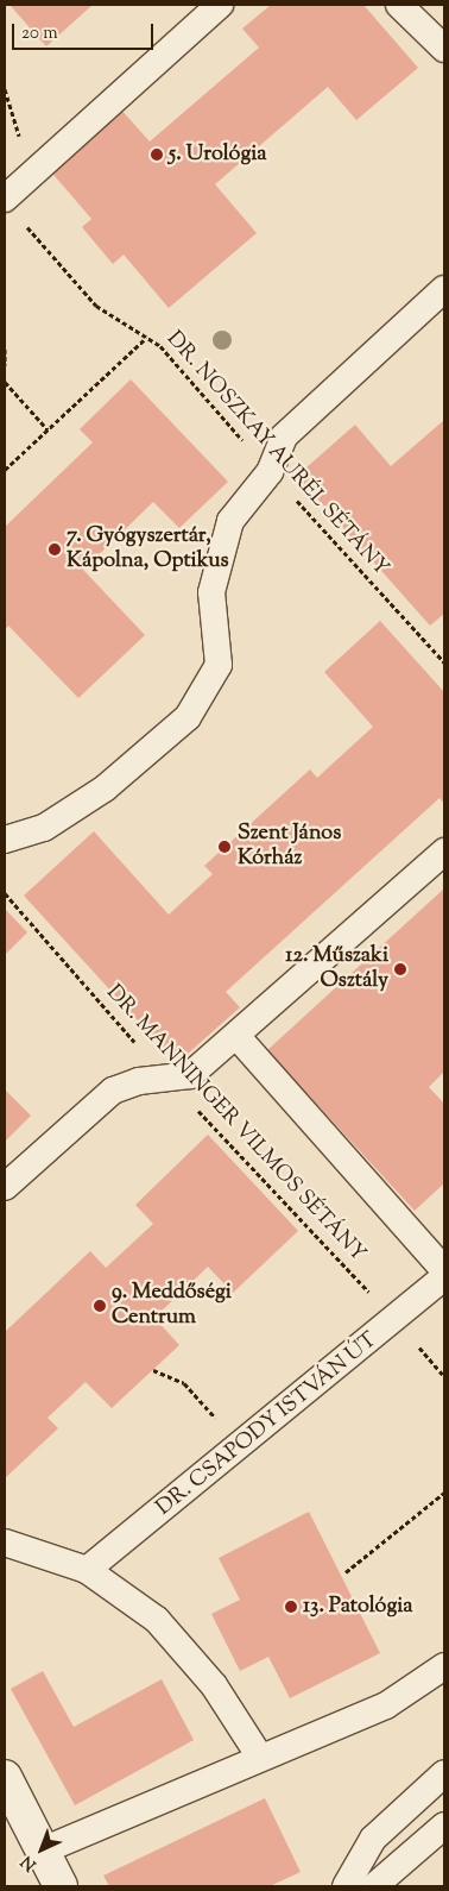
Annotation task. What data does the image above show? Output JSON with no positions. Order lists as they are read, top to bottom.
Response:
{
  "streets": {
    "lane": ["DR. CSAPODY ISTVÁN ÚT"],
    "path": ["DR. NOSZKAY AURÉL SÉTÁNY", "DR. MANNINGER VILMOS SÉTÁNY"]
  },
  "crossings": [
    ["DR. MANNINGER VILMOS SÉTÁNY", "DR. CSAPODY ISTVÁN ÚT"]
  ],
  "places": [
    "5. Urológia",
    "7. Gyógyszertár, Kápolna, Optikus",
    "Szent János Kórház",
    "12. Műszaki Osztály",
    "9. Meddőségi Centrum",
    "13. Patológia"
  ],
  "scale_bar": "20 m",
  "north": "bottom left"
}
